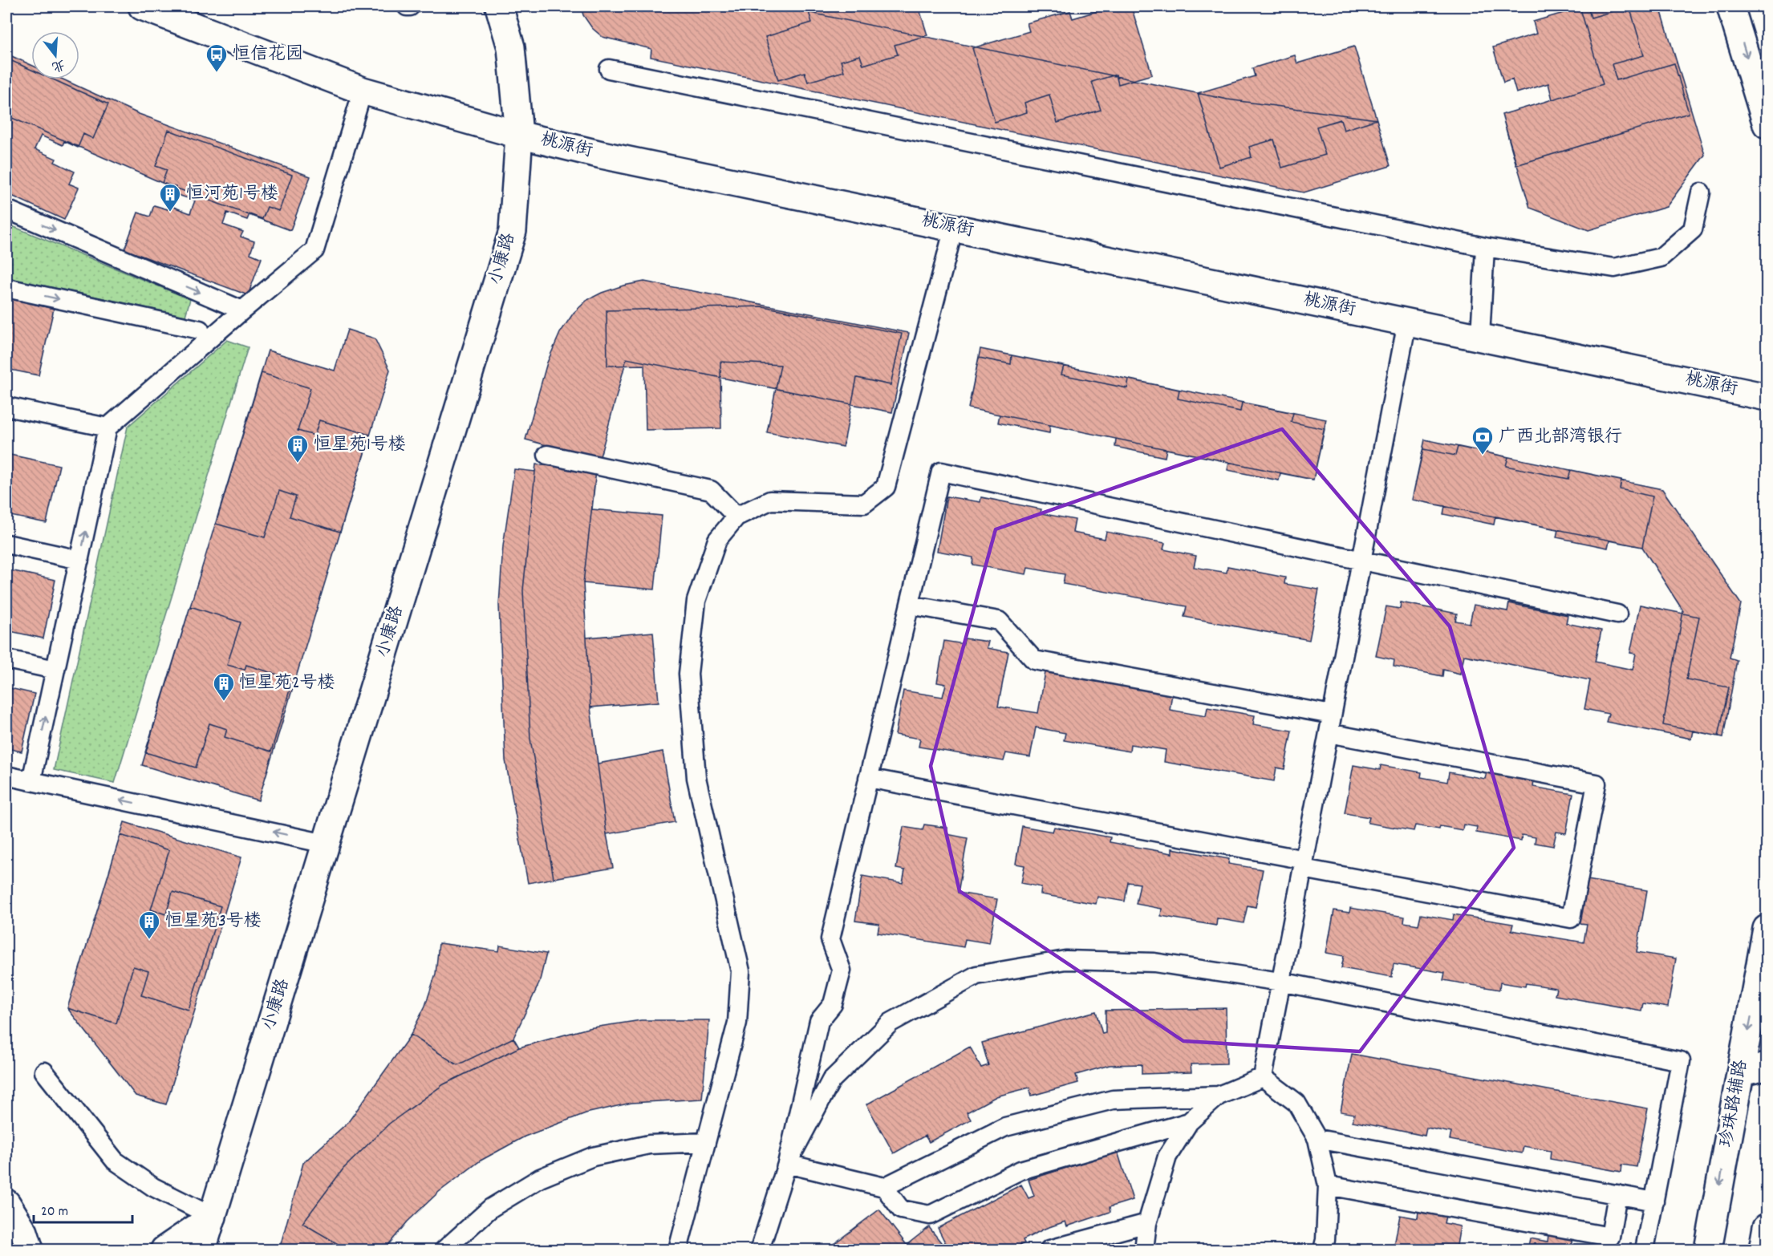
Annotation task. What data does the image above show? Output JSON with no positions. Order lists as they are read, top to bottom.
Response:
{
  "streets": {
    "street": ["桃源街", "小康路", "珍珠路辅路"]
  },
  "crossings": [
    ["桃源街", "小康路"]
  ],
  "one_way": ["珍珠路辅路"],
  "places": {
    "bus stop": ["恒信花园"],
    "building": [
      "恒河苑1号楼",
      "恒星苑1号楼",
      "恒星苑2号楼",
      "恒星苑3号楼"
    ],
    "bank": ["广西北部湾银行"]
  },
  "scale_bar": "20 m",
  "north": "bottom"
}
